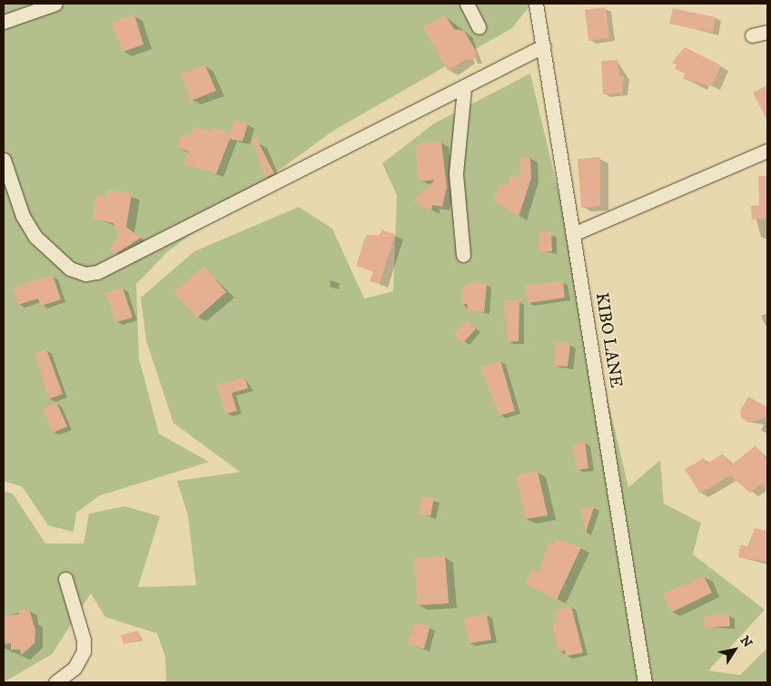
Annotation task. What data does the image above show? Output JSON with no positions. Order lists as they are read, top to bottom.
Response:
{
  "streets": {
    "street": ["KIBO LANE"]
  },
  "north": "top right"
}
